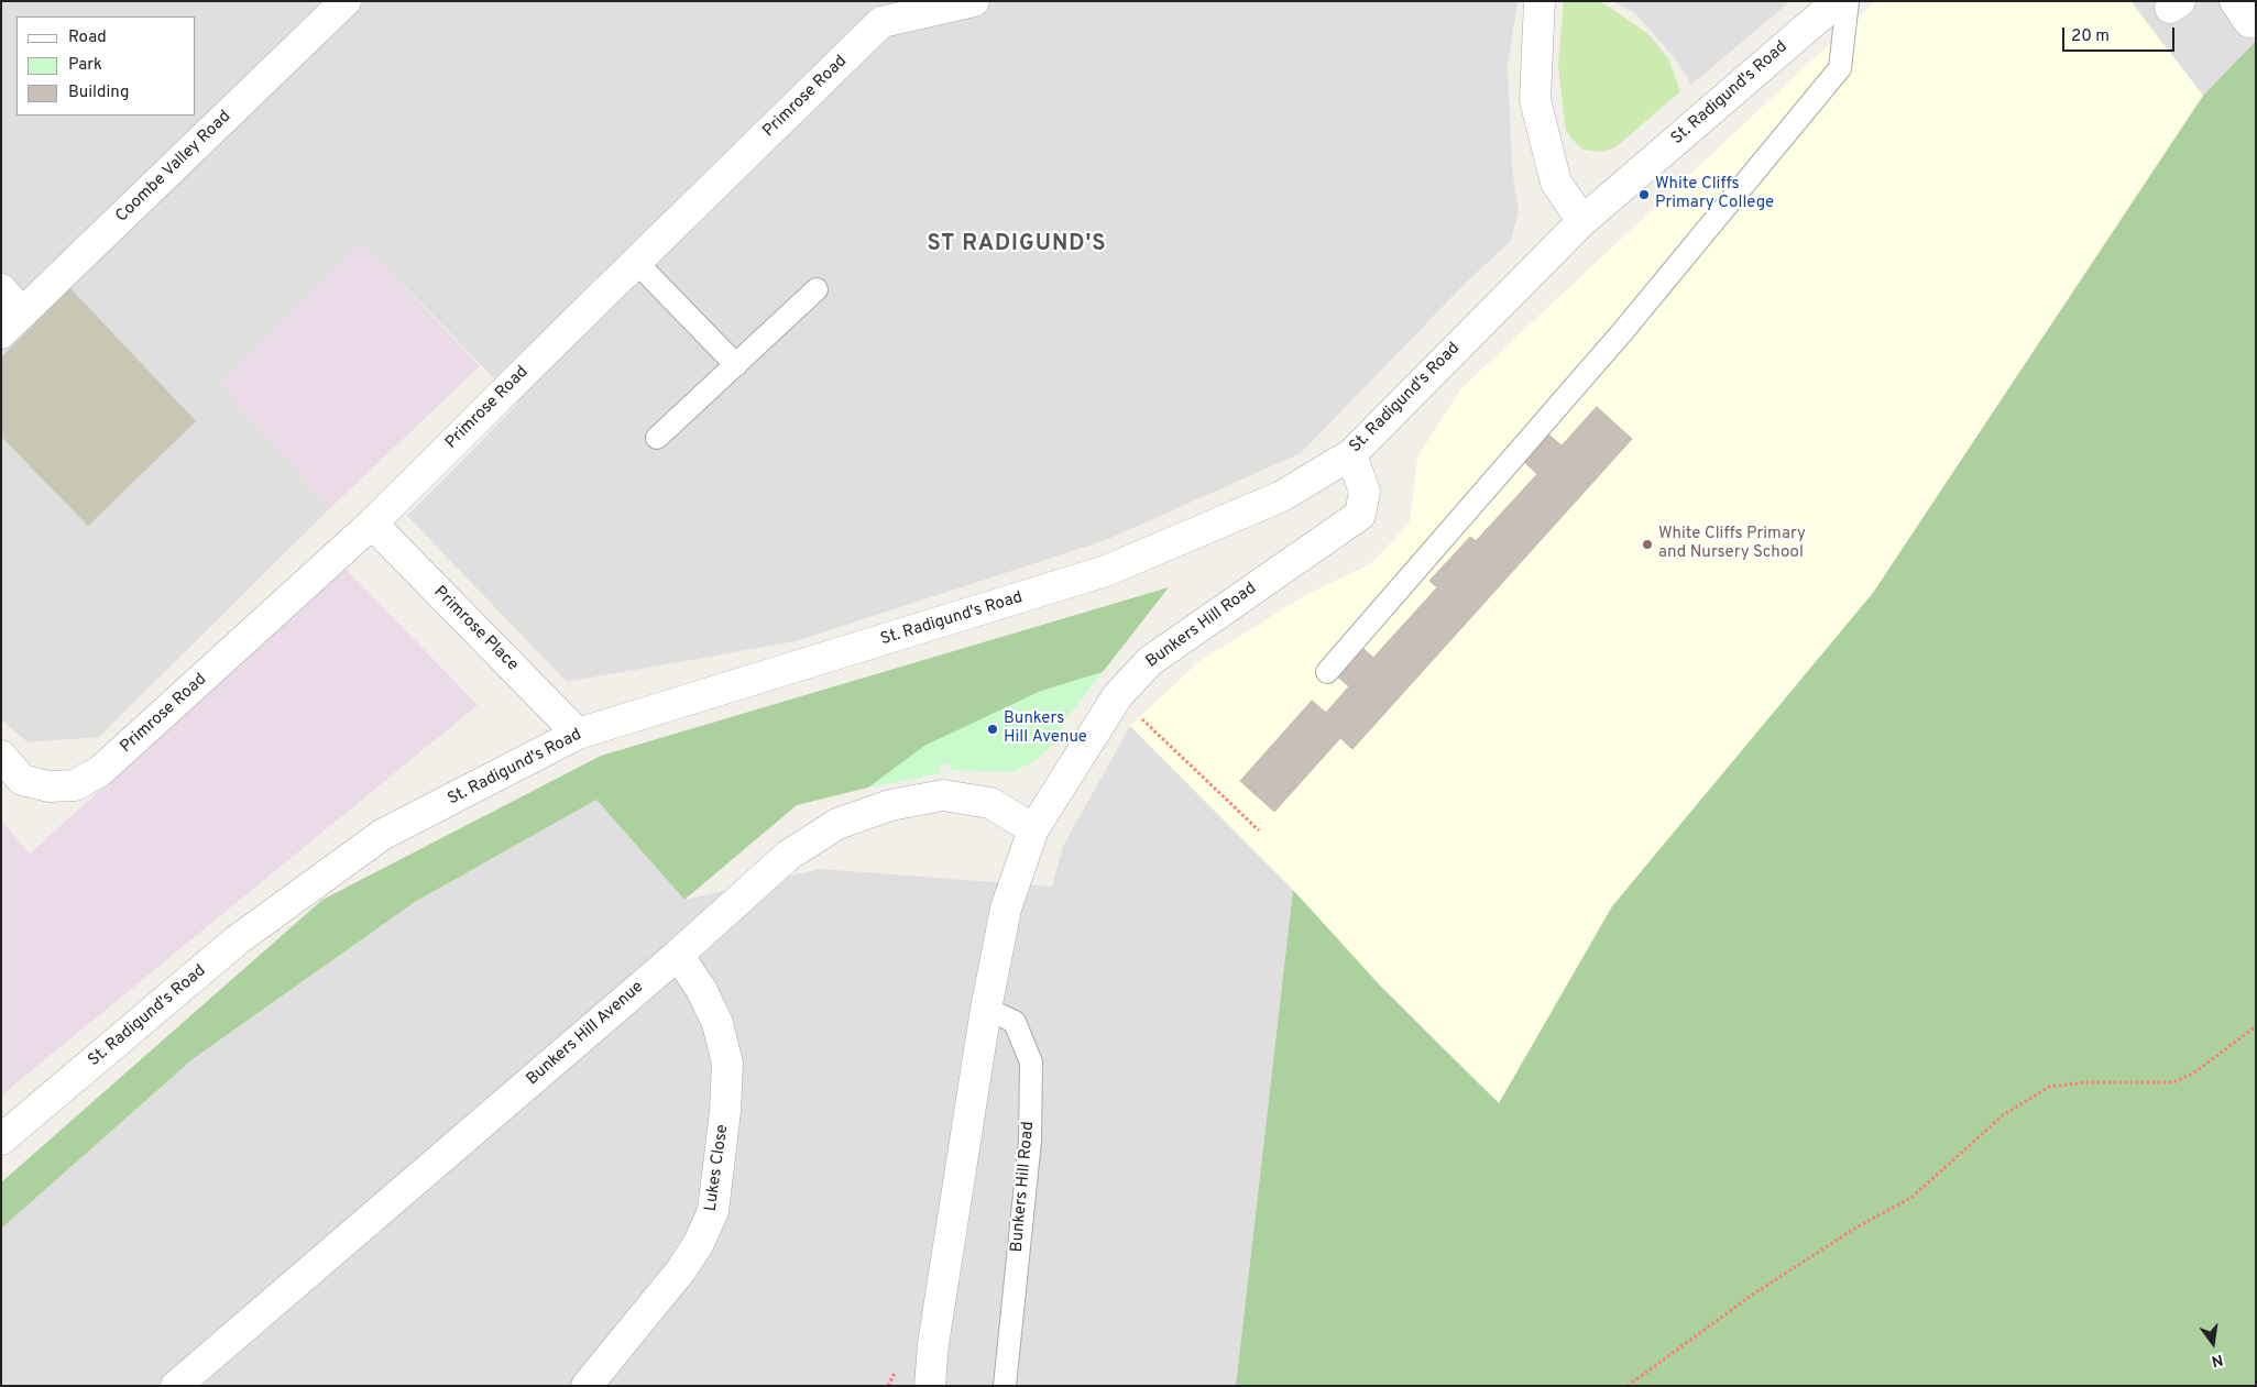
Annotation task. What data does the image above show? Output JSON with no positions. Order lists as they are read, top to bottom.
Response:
{
  "streets": {
    "street": [
      "St. Radigund's Road",
      "Primrose Road",
      "Coombe Valley Road",
      "Bunkers Hill Road",
      "Primrose Place",
      "Bunkers Hill Avenue",
      "Lukes Close"
    ]
  },
  "crossings": [
    ["St. Radigund's Road", "Bunkers Hill Road"],
    ["St. Radigund's Road", "Primrose Place"],
    ["Primrose Road", "Primrose Place"],
    ["Bunkers Hill Road", "Bunkers Hill Avenue"],
    ["Bunkers Hill Avenue", "Lukes Close"]
  ],
  "districts": ["ST RADIGUND'S"],
  "places": ["White Cliffs Primary College", "White Cliffs Primary and Nursery School", "Bunkers Hill Avenue"],
  "legend": ["Road", "Park", "Building"],
  "scale_bar": "20 m",
  "north": "bottom"
}
